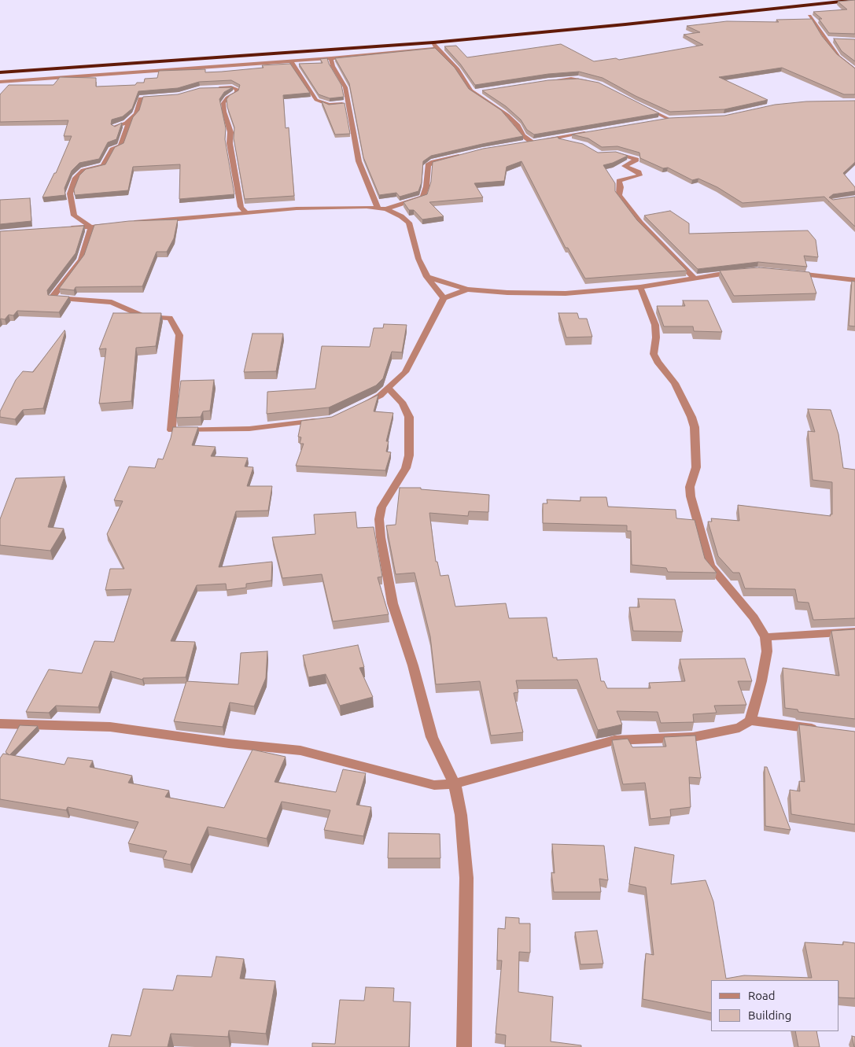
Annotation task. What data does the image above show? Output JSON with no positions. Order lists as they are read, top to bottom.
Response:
{
  "legend": ["Road", "Building"]
}
